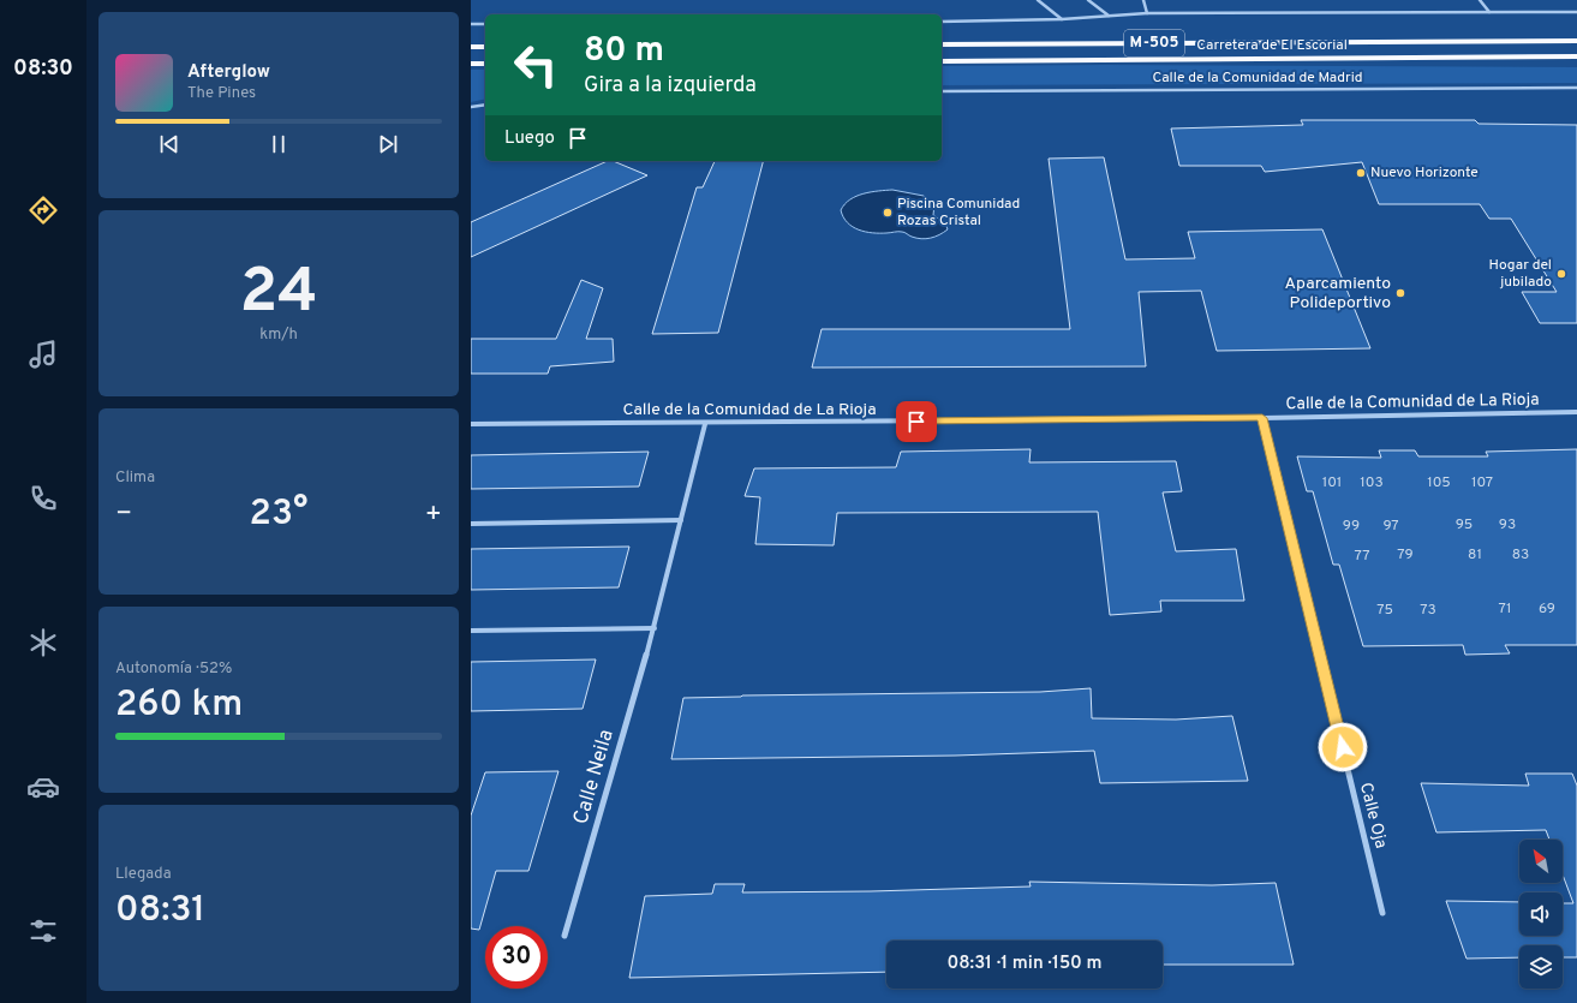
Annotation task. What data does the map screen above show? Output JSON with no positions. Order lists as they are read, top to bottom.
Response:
{
  "streets": {
    "highway": ["M-505", "Carretera de El Escorial"],
    "street": [
      "Calle de la Comunidad de Madrid",
      "Calle de la Comunidad de La Rioja",
      "Calle Neila",
      "Calle Oja"
    ]
  },
  "crossings": [
    ["M-505", "Carretera de El Escorial"],
    ["Calle de la Comunidad de La Rioja", "Calle Neila"],
    ["Calle de la Comunidad de La Rioja", "Calle Oja"]
  ],
  "places": [
    "Nuevo Horizonte",
    "Piscina Comunidad Rozas Cristal",
    "Hogar del jubilado",
    "Aparcamiento Polideportivo"
  ],
  "house_numbers": [
    "101",
    "103",
    "105",
    "107",
    "95",
    "93",
    "99",
    "97",
    "79",
    "81",
    "83",
    "77",
    "71",
    "69",
    "75",
    "73"
  ],
  "north": "top left",
  "page": {
    "tabs": "08:30",
    "turn": ["80 m", "Gira a la izquierda"],
    "song": ["Afterglow", "The Pines"],
    "then": "Luego",
    "tile": [
      ["24", "km/h"],
      "Clima",
      ["Autonomía · 52%", "260 km"],
      ["Llegada", "08:31"]
    ],
    "heat": ["−", "23°", "+"],
    "limit": "30",
    "trip": "08:31 · 1 min · 150 m"
  }
}
